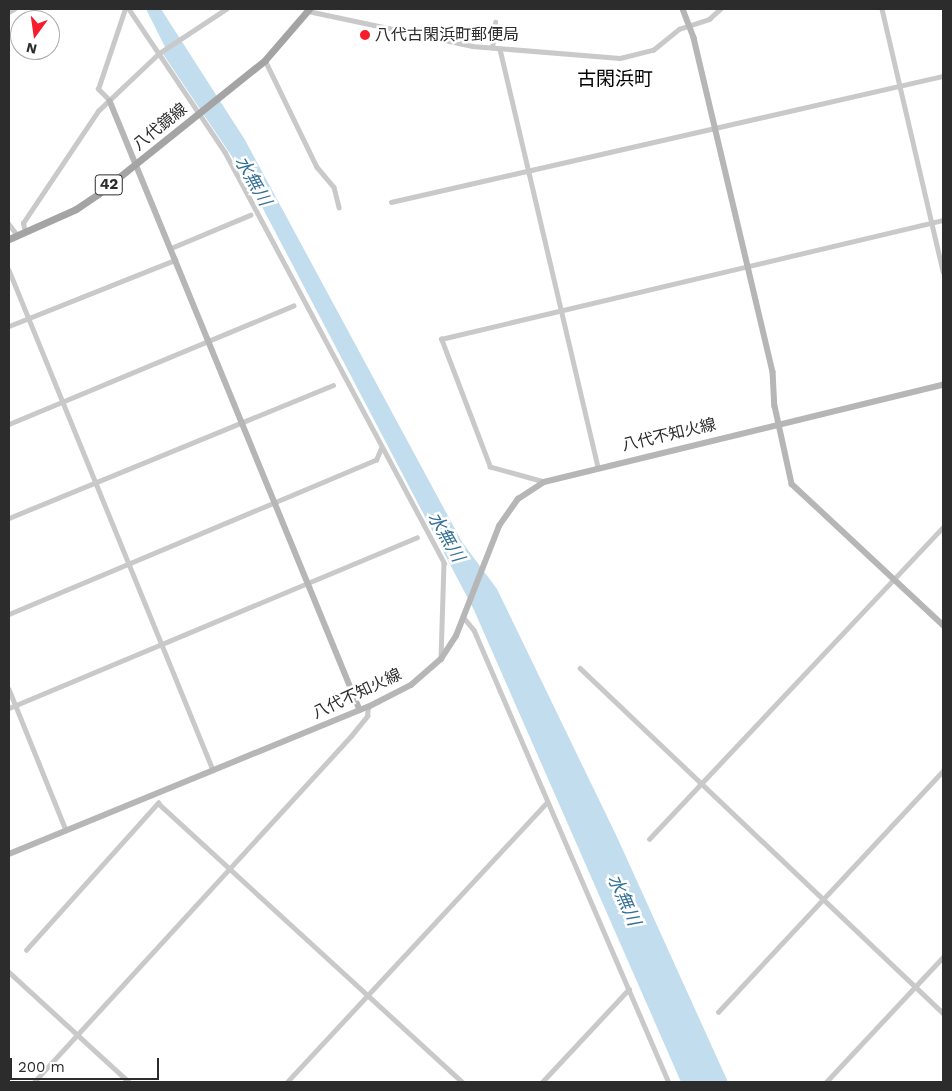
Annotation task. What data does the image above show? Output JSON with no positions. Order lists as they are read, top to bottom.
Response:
{
  "streets": {
    "main road": ["八代鏡線", "42", "八代不知火線"]
  },
  "districts": ["古閑浜町"],
  "water": ["水無川"],
  "places": ["八代古閑浜町郵便局"],
  "scale_bar": "200 m",
  "north": "bottom"
}
